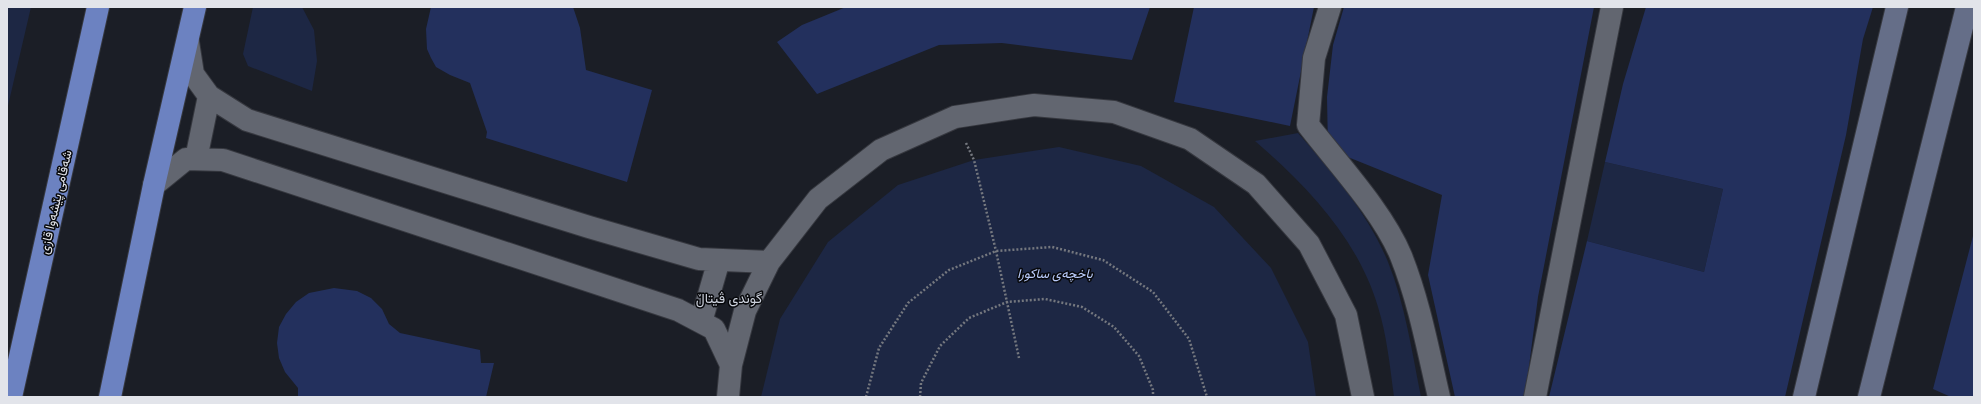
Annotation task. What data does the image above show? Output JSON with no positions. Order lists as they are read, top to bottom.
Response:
{
  "streets": {
    "highway": ["شەقامی پێشەوا قازی"]
  },
  "districts": ["گوندی ڤیتاڵ"],
  "parks": ["باخچەی ساکورا"]
}
